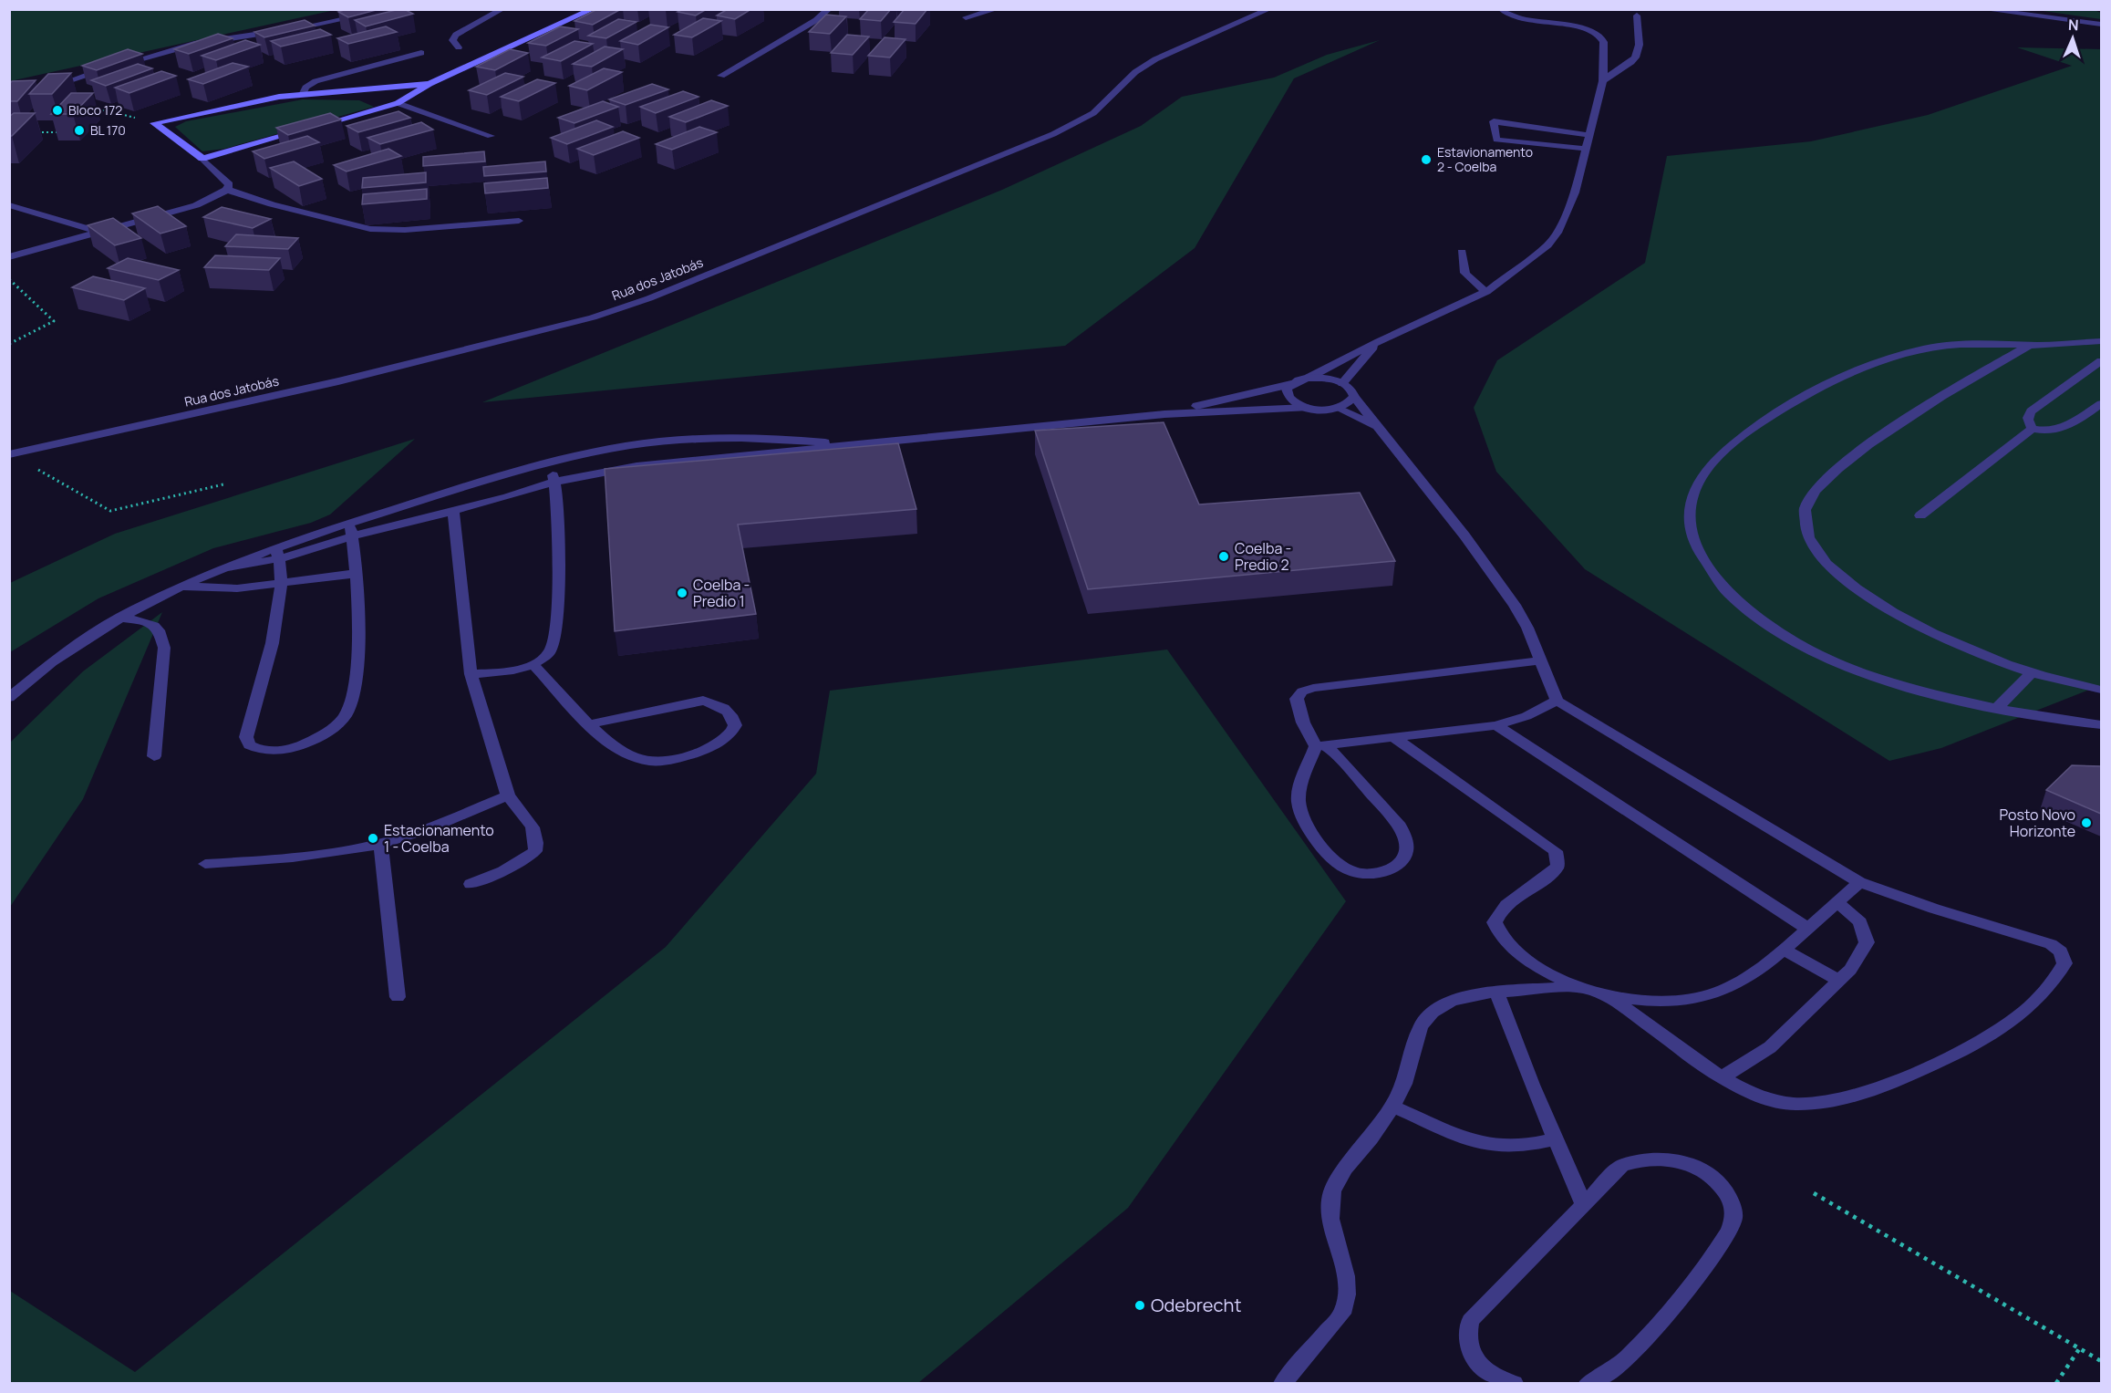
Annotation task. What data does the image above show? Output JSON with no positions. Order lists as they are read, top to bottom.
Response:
{
  "streets": {
    "street": ["Rua dos Jatobás"]
  },
  "places": [
    "Bloco 172",
    "BL 170",
    "Estavionamento 2 - Coelba",
    "Coelba - Predio 2",
    "Coelba - Predio 1",
    "Posto Novo Horizonte",
    "Estacionamento 1 - Coelba",
    "Odebrecht"
  ],
  "north": "top"
}
